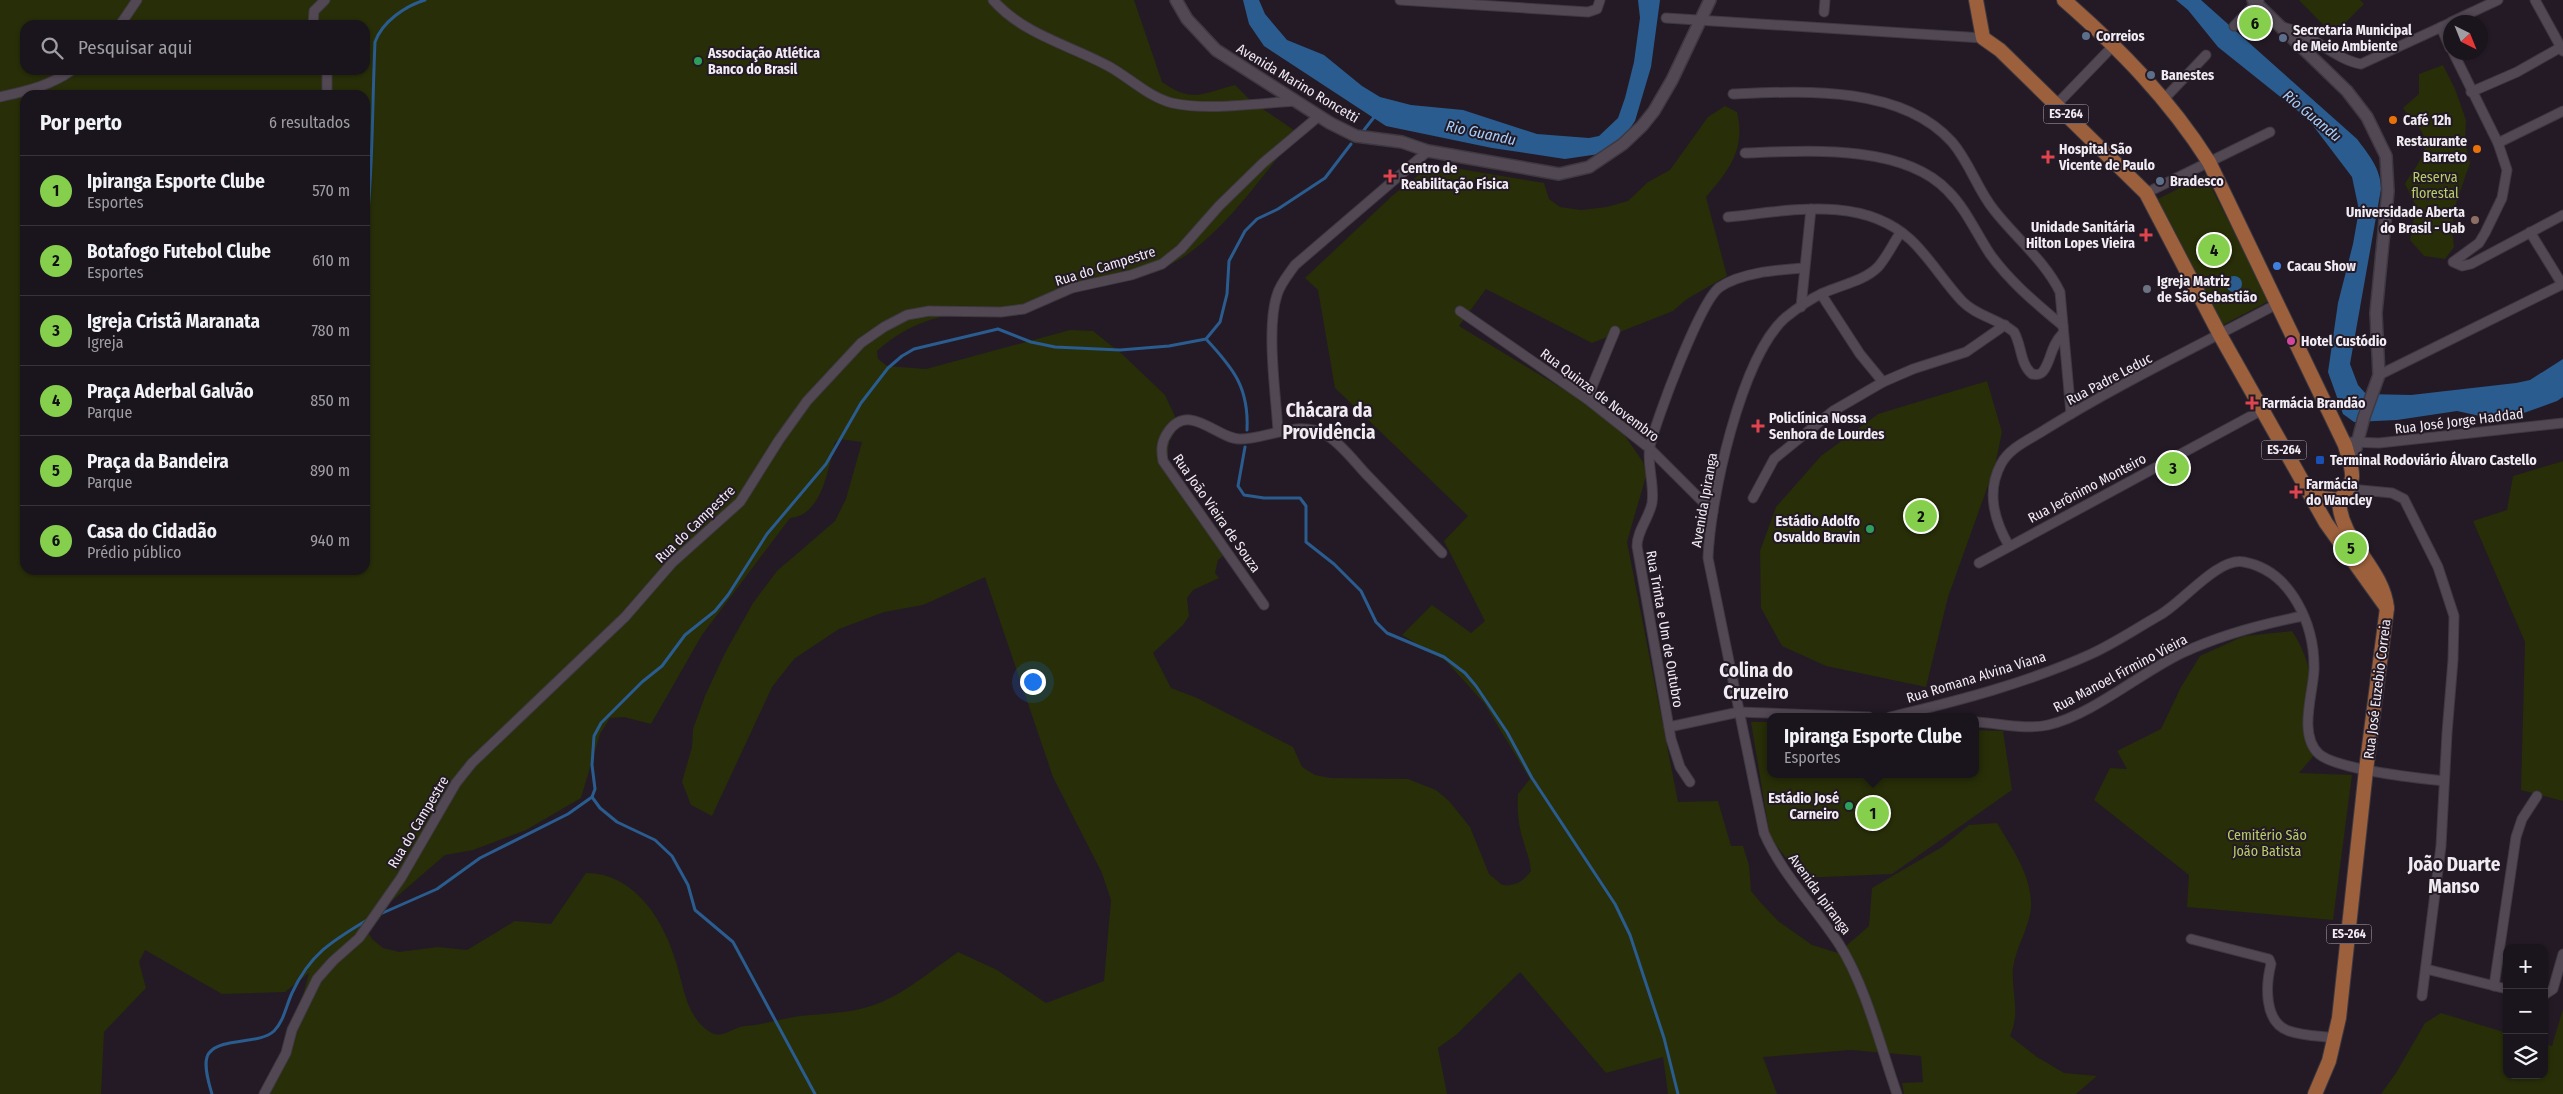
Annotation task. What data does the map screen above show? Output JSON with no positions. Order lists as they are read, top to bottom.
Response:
{
  "streets": {
    "main road": ["ES-264", "Rua José Euzebio Correia"],
    "street": [
      "Avenida Marino Roncetti",
      "Rua do Campestre",
      "Rua Padre Leduc",
      "Rua Quinze de Novembro",
      "Rua José Jorge Haddad",
      "Rua Jerônimo Monteiro",
      "Avenida Ipiranga",
      "Rua João Vieira de Souza",
      "Rua Trinta e Um de Outubro",
      "Rua Manoel Firmino Vieira",
      "Rua Romana Alvina Viana"
    ]
  },
  "crossings": [
    ["Avenida Marino Roncetti", "Rua do Campestre"],
    ["ES-264", "Rua Padre Leduc"],
    ["ES-264", "Rua Jerônimo Monteiro"],
    ["ES-264", "Rua Romana Alvina Viana"],
    ["ES-264", "Rua José Euzebio Correia"],
    ["Rua Padre Leduc", "Rua Jerônimo Monteiro"],
    ["Rua Quinze de Novembro", "Avenida Ipiranga"],
    ["Rua Quinze de Novembro", "Rua Trinta e Um de Outubro"],
    ["Rua Manoel Firmino Vieira", "Rua Romana Alvina Viana"],
    ["Rua Romana Alvina Viana", "Rua José Euzebio Correia"]
  ],
  "districts": ["Chácara da Providência", "Colina do Cruzeiro", "João Duarte Manso"],
  "water": ["Rio Guandu"],
  "parks": ["Reserva florestal", "Cemitério São João Batista"],
  "places": {
    "other": [
      "Correios",
      "Secretaria Municipal de Meio Ambiente",
      "Associação Atlética Banco do Brasil",
      "Banestes",
      "Café 12h",
      "Restaurante Barreto",
      "Bradesco",
      "Universidade Aberta do Brasil - Uab",
      "Cacau Show",
      "Igreja Matriz de São Sebastião",
      "Hotel Custódio",
      "Estádio Adolfo Osvaldo Bravin",
      "Estádio José Carneiro"
    ],
    "health": [
      "Hospital São Vicente de Paulo",
      "Centro de Reabilitação Física",
      "Unidade Sanitária Hilton Lopes Vieira",
      "Farmácia Brandão",
      "Policlínica Nossa Senhora de Lourdes",
      "Farmácia do Wancley"
    ],
    "transit": ["Terminal Rodoviário Álvaro Castello"]
  },
  "north": "bottom right",
  "page": {
    "pins": [
      "6",
      "4",
      "3",
      "2",
      "5",
      "1"
    ],
    "search": "Pesquisar aqui",
    "heading": ["Por perto", "6 resultados"],
    "list": [
      {
        "mark": "1",
        "name": "Ipiranga Esporte Clube",
        "note": "Esportes",
        "value": "570 m"
      },
      {
        "mark": "2",
        "name": "Botafogo Futebol Clube",
        "note": "Esportes",
        "value": "610 m"
      },
      {
        "mark": "3",
        "name": "Igreja Cristã Maranata",
        "note": "Igreja",
        "value": "780 m"
      },
      {
        "mark": "4",
        "name": "Praça Aderbal Galvão",
        "note": "Parque",
        "value": "850 m"
      },
      {
        "mark": "5",
        "name": "Praça da Bandeira",
        "note": "Parque",
        "value": "890 m"
      },
      {
        "mark": "6",
        "name": "Casa do Cidadão",
        "note": "Prédio público",
        "value": "940 m"
      }
    ],
    "popup": ["Ipiranga Esporte Clube", "Esportes"],
    "map_buttons": ["+", "−"]
  }
}
